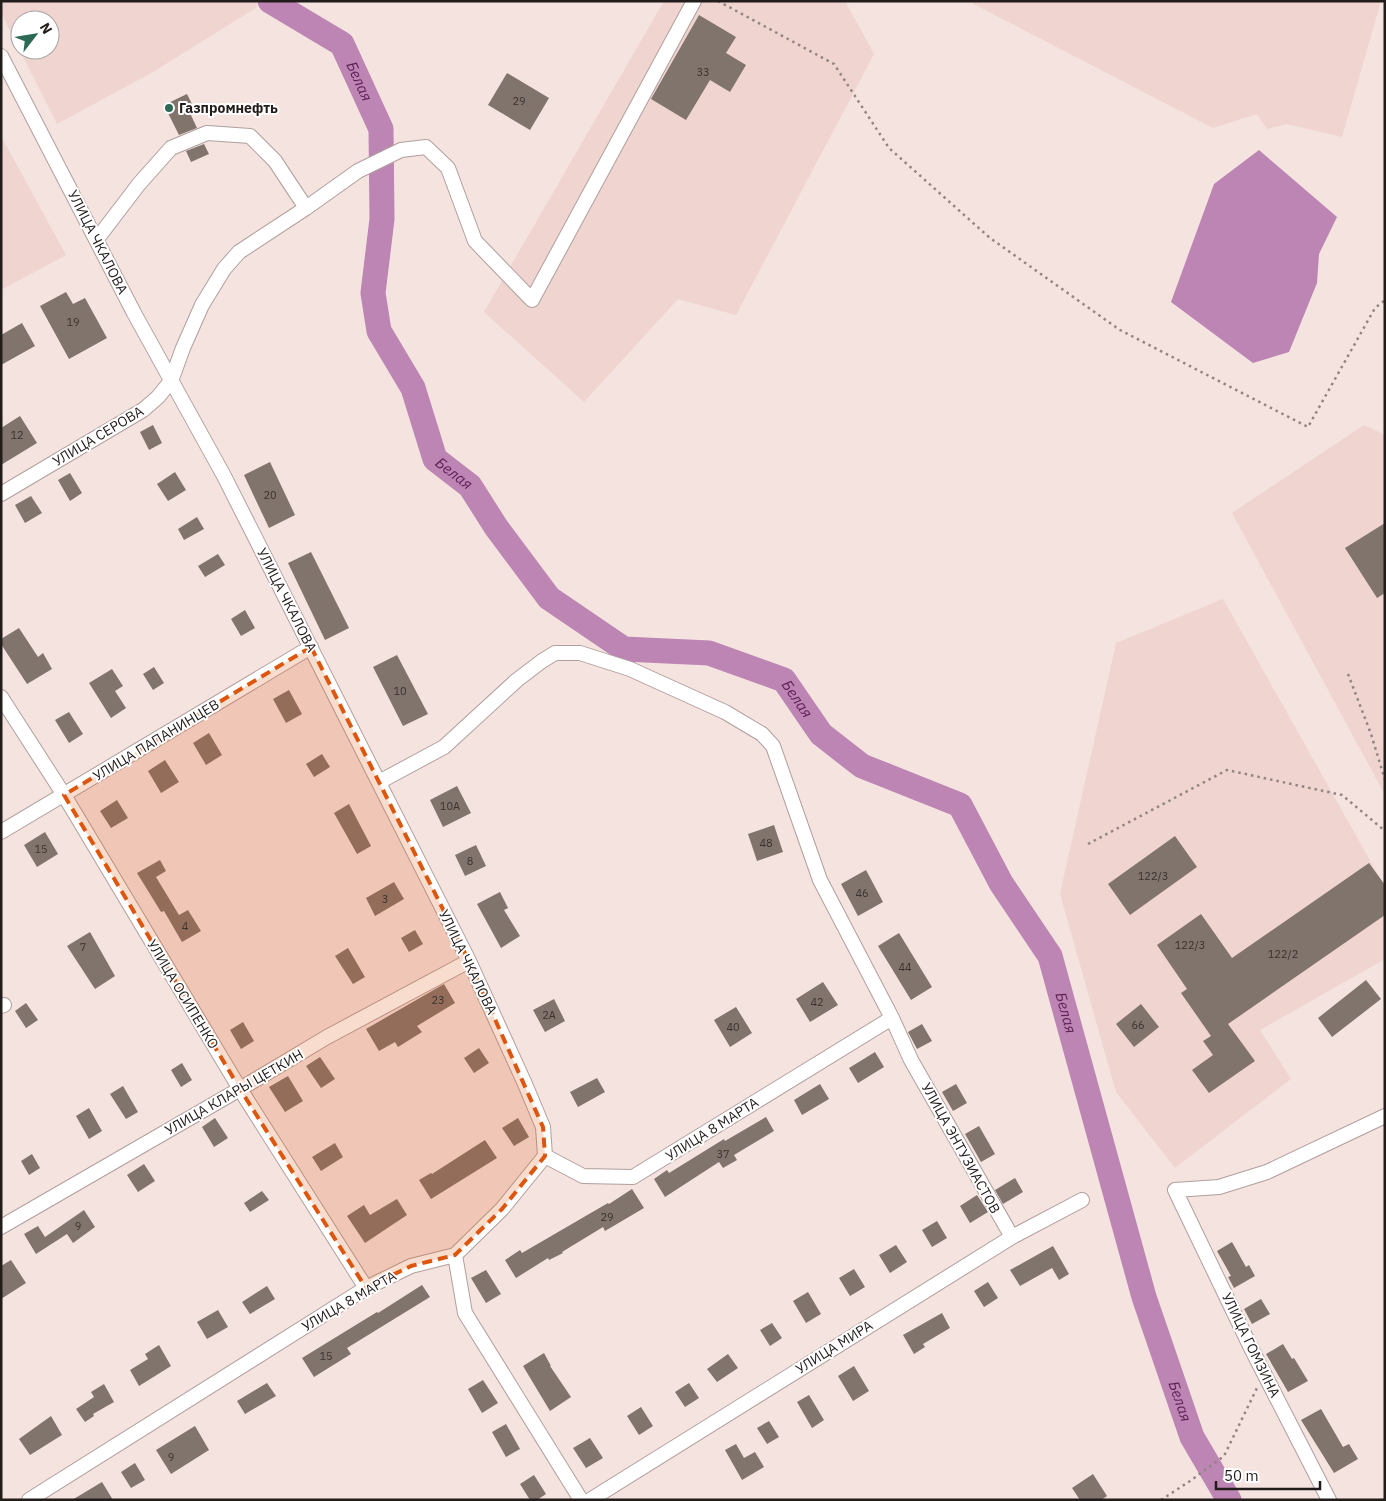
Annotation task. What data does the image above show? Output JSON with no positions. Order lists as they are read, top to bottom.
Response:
{
  "streets": {
    "street": [
      "УЛИЦА ЧКАЛОВА",
      "УЛИЦА СЕРОВА",
      "УЛИЦА ПАПАНИНЦЕВ",
      "УЛИЦА ОСИПЕНКО",
      "УЛИЦА КЛАРЫ ЦЕТКИН",
      "УЛИЦА 8 МАРТА",
      "УЛИЦА ЭНТУЗИАСТОВ",
      "УЛИЦА ГОМЗИНА",
      "УЛИЦА МИРА"
    ]
  },
  "crossings": [
    ["УЛИЦА ЧКАЛОВА", "УЛИЦА СЕРОВА"],
    ["УЛИЦА ЧКАЛОВА", "УЛИЦА ПАПАНИНЦЕВ"],
    ["УЛИЦА ЧКАЛОВА", "УЛИЦА КЛАРЫ ЦЕТКИН"],
    ["УЛИЦА ЧКАЛОВА", "УЛИЦА 8 МАРТА"],
    ["УЛИЦА ПАПАНИНЦЕВ", "УЛИЦА ОСИПЕНКО"],
    ["УЛИЦА ОСИПЕНКО", "УЛИЦА КЛАРЫ ЦЕТКИН"],
    ["УЛИЦА ОСИПЕНКО", "УЛИЦА 8 МАРТА"],
    ["УЛИЦА 8 МАРТА", "УЛИЦА ЭНТУЗИАСТОВ"],
    ["УЛИЦА ЭНТУЗИАСТОВ", "УЛИЦА МИРА"]
  ],
  "water": ["Белая"],
  "places": ["Газпромнефть"],
  "house_numbers": [
    "33",
    "29",
    "19",
    "12",
    "20",
    "10",
    "10А",
    "48",
    "15",
    "8",
    "122/3",
    "46",
    "3",
    "4",
    "122/3",
    "7",
    "122/2",
    "44",
    "23",
    "42",
    "2А",
    "66",
    "40",
    "37",
    "29",
    "9",
    "15",
    "9"
  ],
  "scale_bar": "50 m",
  "north": "top right"
}
